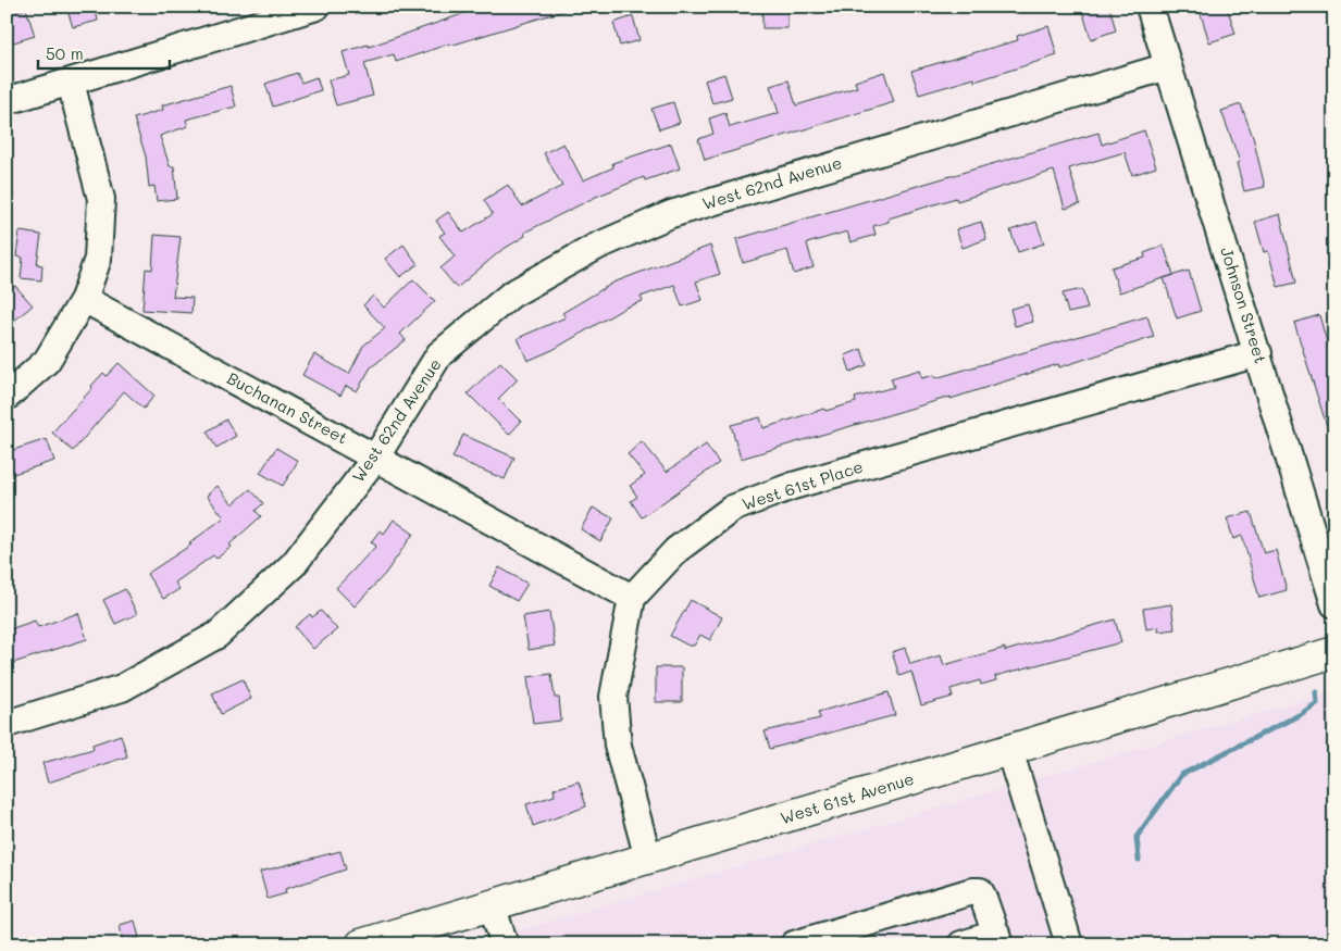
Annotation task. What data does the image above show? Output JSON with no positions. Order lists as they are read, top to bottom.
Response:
{
  "streets": {
    "main road": ["West 61st Avenue"],
    "street": [
      "West 62nd Avenue",
      "Johnson Street",
      "Buchanan Street",
      "West 61st Place"
    ]
  },
  "crossings": [
    ["West 62nd Avenue", "Johnson Street"],
    ["West 62nd Avenue", "Buchanan Street"],
    ["Johnson Street", "West 61st Place"],
    ["Buchanan Street", "West 61st Place"]
  ],
  "scale_bar": "50 m"
}
